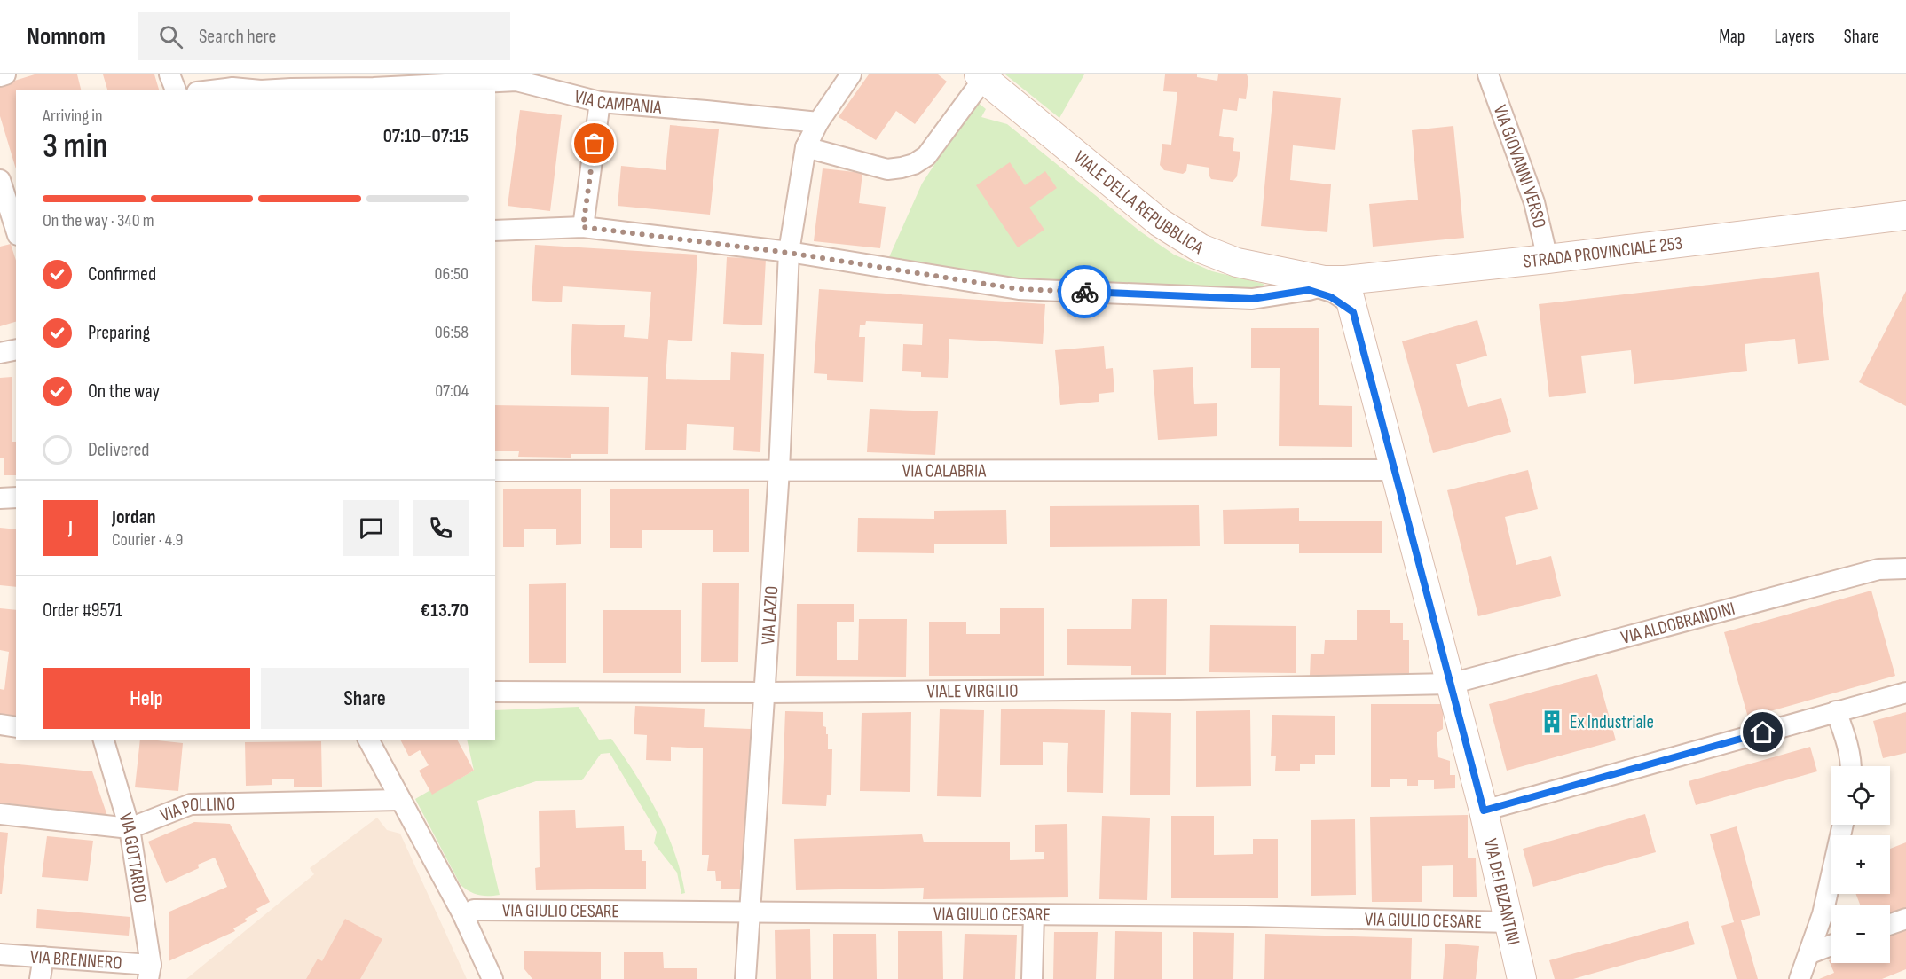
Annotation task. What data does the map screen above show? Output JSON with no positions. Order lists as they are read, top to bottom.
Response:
{
  "streets": {
    "main road": ["VIALE DELLA REPUBBLICA", "STRADA PROVINCIALE 253", "VIA DEI BIZANTINI"],
    "street": [
      "VIA CAMPANIA",
      "VIA GIOVANNI VERSO",
      "VIA CALABRIA",
      "VIA LAZIO",
      "VIA ALDOBRANDINI",
      "VIALE VIRGILIO",
      "VIA POLLINO",
      "VIA GOTTARDO",
      "VIA GIULIO CESARE",
      "VIA BRENNERO"
    ]
  },
  "crossings": [
    ["VIA CAMPANIA", "VIA LAZIO"],
    ["VIA GIOVANNI VERSO", "STRADA PROVINCIALE 253"],
    ["VIALE DELLA REPUBBLICA", "STRADA PROVINCIALE 253"],
    ["VIALE DELLA REPUBBLICA", "VIA DEI BIZANTINI"],
    ["STRADA PROVINCIALE 253", "VIA DEI BIZANTINI"],
    ["VIA CALABRIA", "VIA LAZIO"],
    ["VIA CALABRIA", "VIA DEI BIZANTINI"],
    ["VIA LAZIO", "VIALE VIRGILIO"],
    ["VIA LAZIO", "VIA GIULIO CESARE"],
    ["VIA ALDOBRANDINI", "VIALE VIRGILIO"],
    ["VIA ALDOBRANDINI", "VIA DEI BIZANTINI"],
    ["VIALE VIRGILIO", "VIA DEI BIZANTINI"],
    ["VIA POLLINO", "VIA GOTTARDO"],
    ["VIA GOTTARDO", "VIA BRENNERO"],
    ["VIA DEI BIZANTINI", "VIA GIULIO CESARE"]
  ],
  "places": {
    "building": ["Ex Industriale"]
  },
  "page": {
    "header": "Nomnom",
    "search": "Search here",
    "nav": ["Map", "Layers", "Share"],
    "heading": ["3 min", "Arriving in", "07:10–07:15"],
    "panel": [
      "Jordan",
      "Courier · 4.9",
      "Order #9571",
      "€13.70"
    ],
    "bar": "On the way · 340 m",
    "list": [
      ["Confirmed", "06:50"],
      ["Preparing", "06:58"],
      ["On the way", "07:04"],
      "Delivered"
    ],
    "round": "J",
    "buttons": ["Help", "Share"],
    "map_buttons": ["+", "−"]
  }
}
